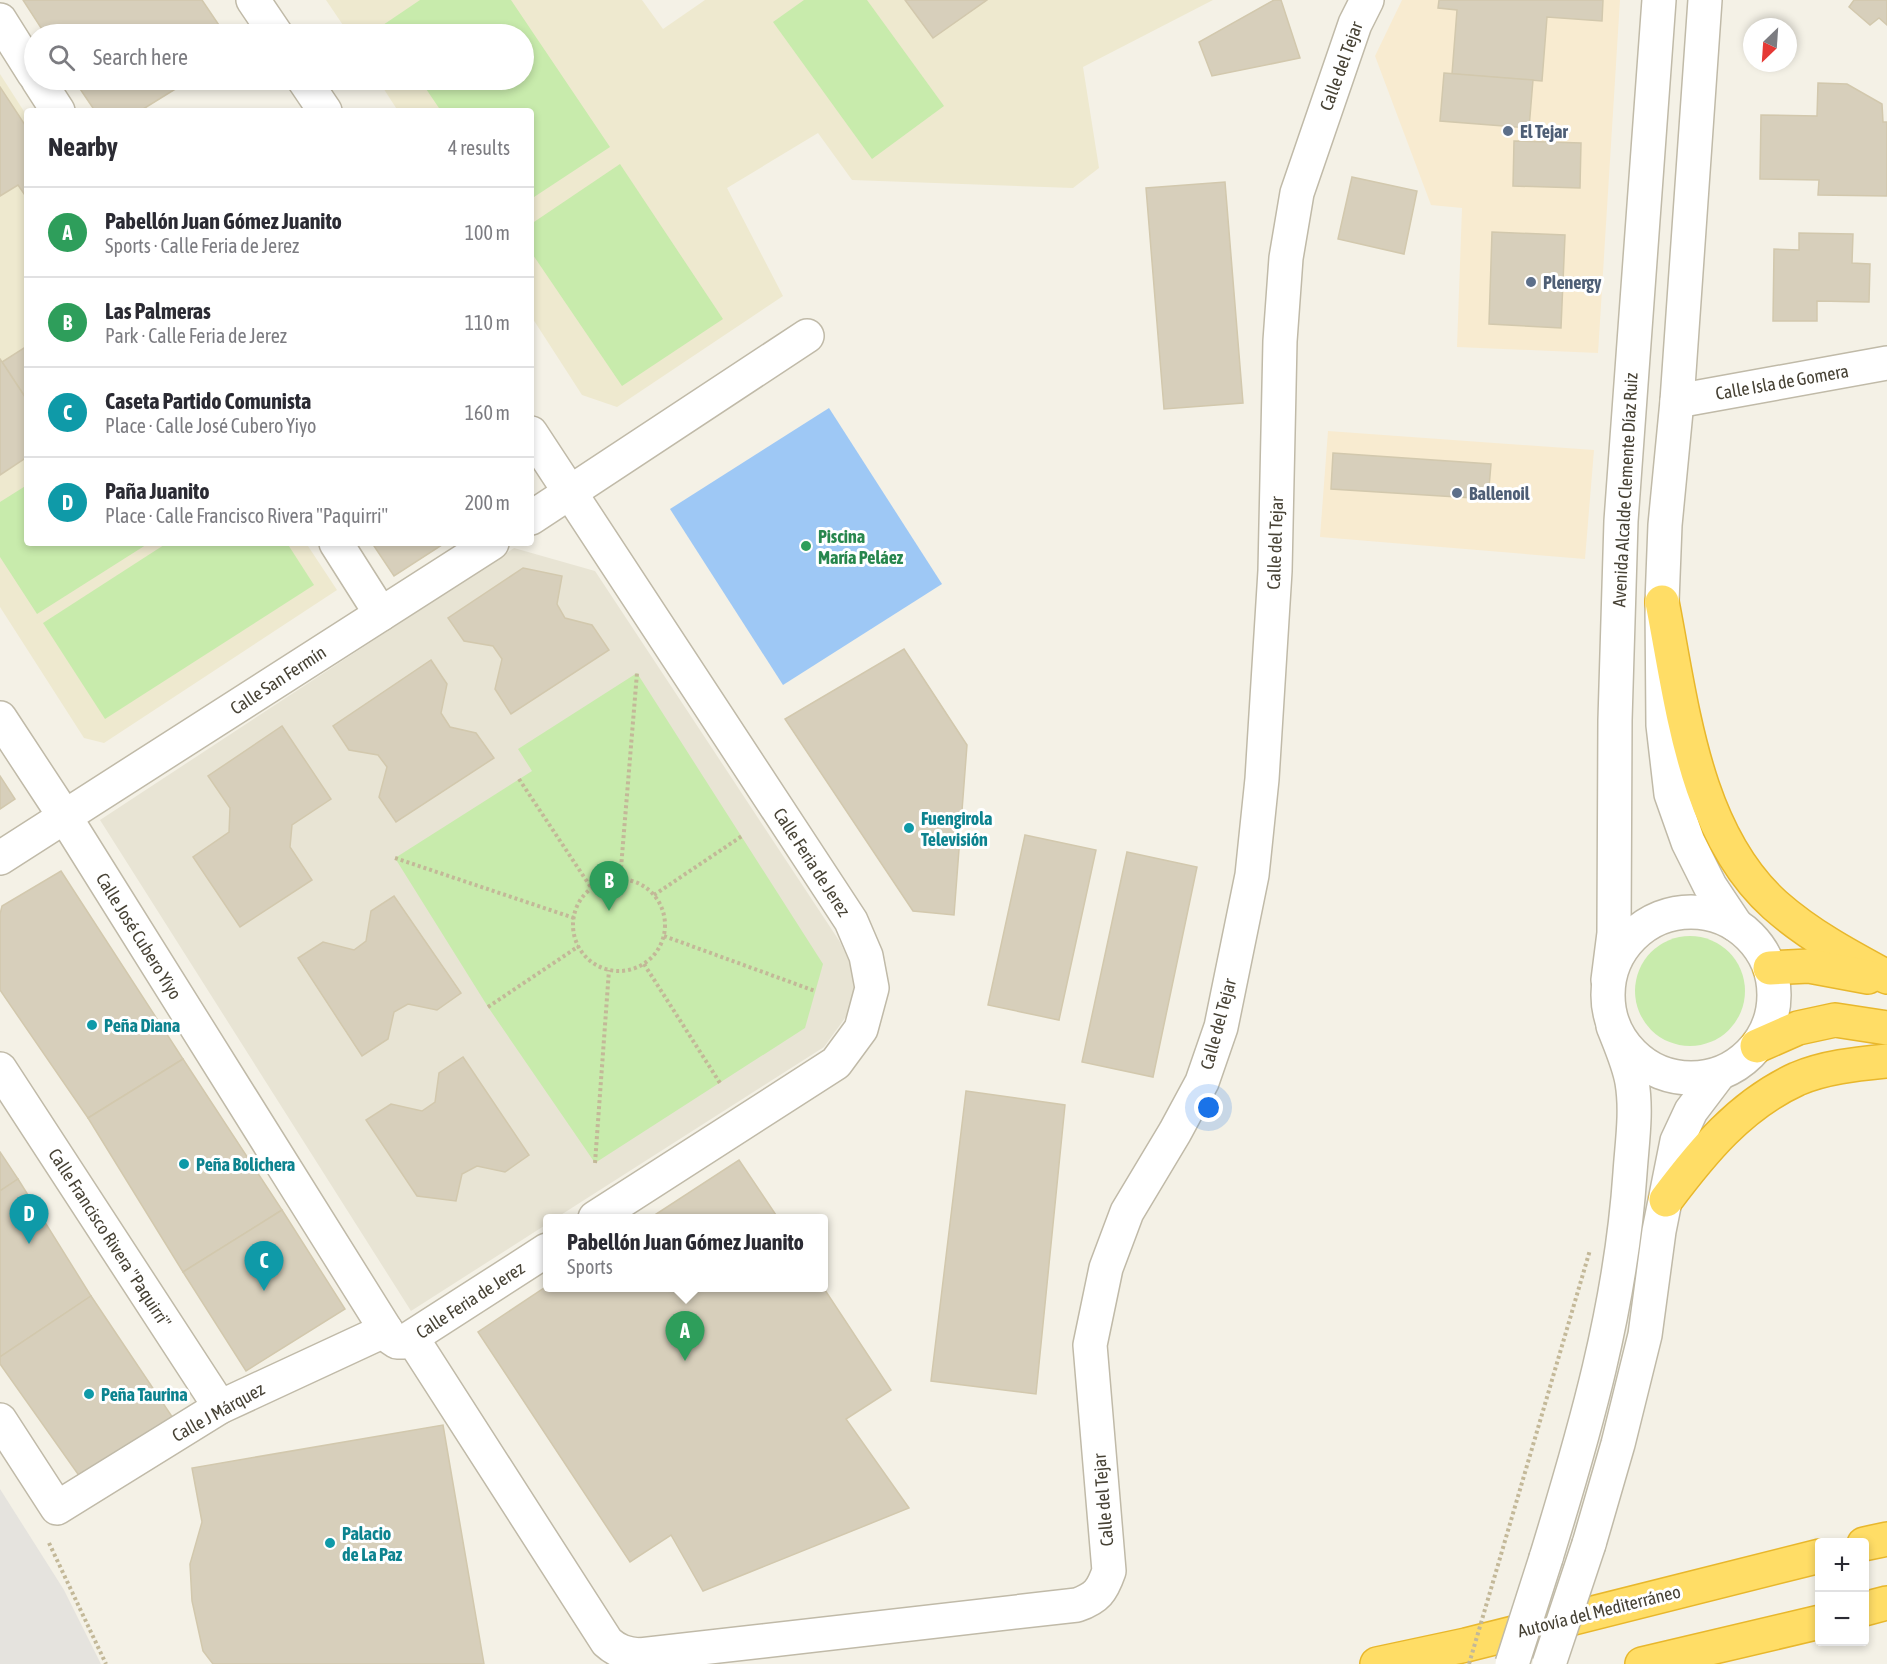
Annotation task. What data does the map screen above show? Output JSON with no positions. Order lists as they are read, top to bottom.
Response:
{
  "streets": {
    "highway": ["Autovía del Mediterráneo"],
    "street": [
      "Calle del Tejar",
      "Calle Isla de Gomera",
      "Avenida Alcalde Clemente Díaz Ruiz",
      "Calle San Fermín",
      "Calle Feria de Jerez",
      "Calle José Cubero Yiyo",
      "Calle Francisco Rivera \"Paquirri\"",
      "Calle J Márquez"
    ]
  },
  "crossings": [
    ["Calle del Tejar", "Calle José Cubero Yiyo"],
    ["Calle San Fermín", "Calle José Cubero Yiyo"],
    ["Calle Feria de Jerez", "Calle José Cubero Yiyo"],
    ["Calle Feria de Jerez", "Calle J Márquez"],
    ["Calle José Cubero Yiyo", "Calle J Márquez"],
    ["Calle Francisco Rivera \"Paquirri\"", "Calle J Márquez"]
  ],
  "places": [
    "El Tejar",
    "Plenergy",
    "Ballenoil",
    "Piscina María Peláez",
    "Fuengirola Televisión",
    "Peña Diana",
    "Peña Bolichera",
    "Peña Taurina",
    "Palacio de La Paz"
  ],
  "north": "bottom left",
  "page": {
    "search": "Search here",
    "heading": ["Nearby", "4 results"],
    "list": [
      {
        "mark": "A",
        "name": "Pabellón Juan Gómez Juanito",
        "note": "Sports · Calle Feria de Jerez",
        "value": "100 m"
      },
      {
        "mark": "B",
        "name": "Las Palmeras",
        "note": "Park · Calle Feria de Jerez",
        "value": "110 m"
      },
      {
        "mark": "C",
        "name": "Caseta Partido Comunista",
        "note": "Place · Calle José Cubero Yiyo",
        "value": "160 m"
      },
      {
        "mark": "D",
        "name": "Paña Juanito",
        "note": "Place · Calle Francisco Rivera \"Paquirri\"",
        "value": "200 m"
      }
    ],
    "pins": [
      "B",
      "D",
      "C",
      "A"
    ],
    "popup": ["Pabellón Juan Gómez Juanito", "Sports"],
    "map_buttons": ["+", "−"]
  }
}
